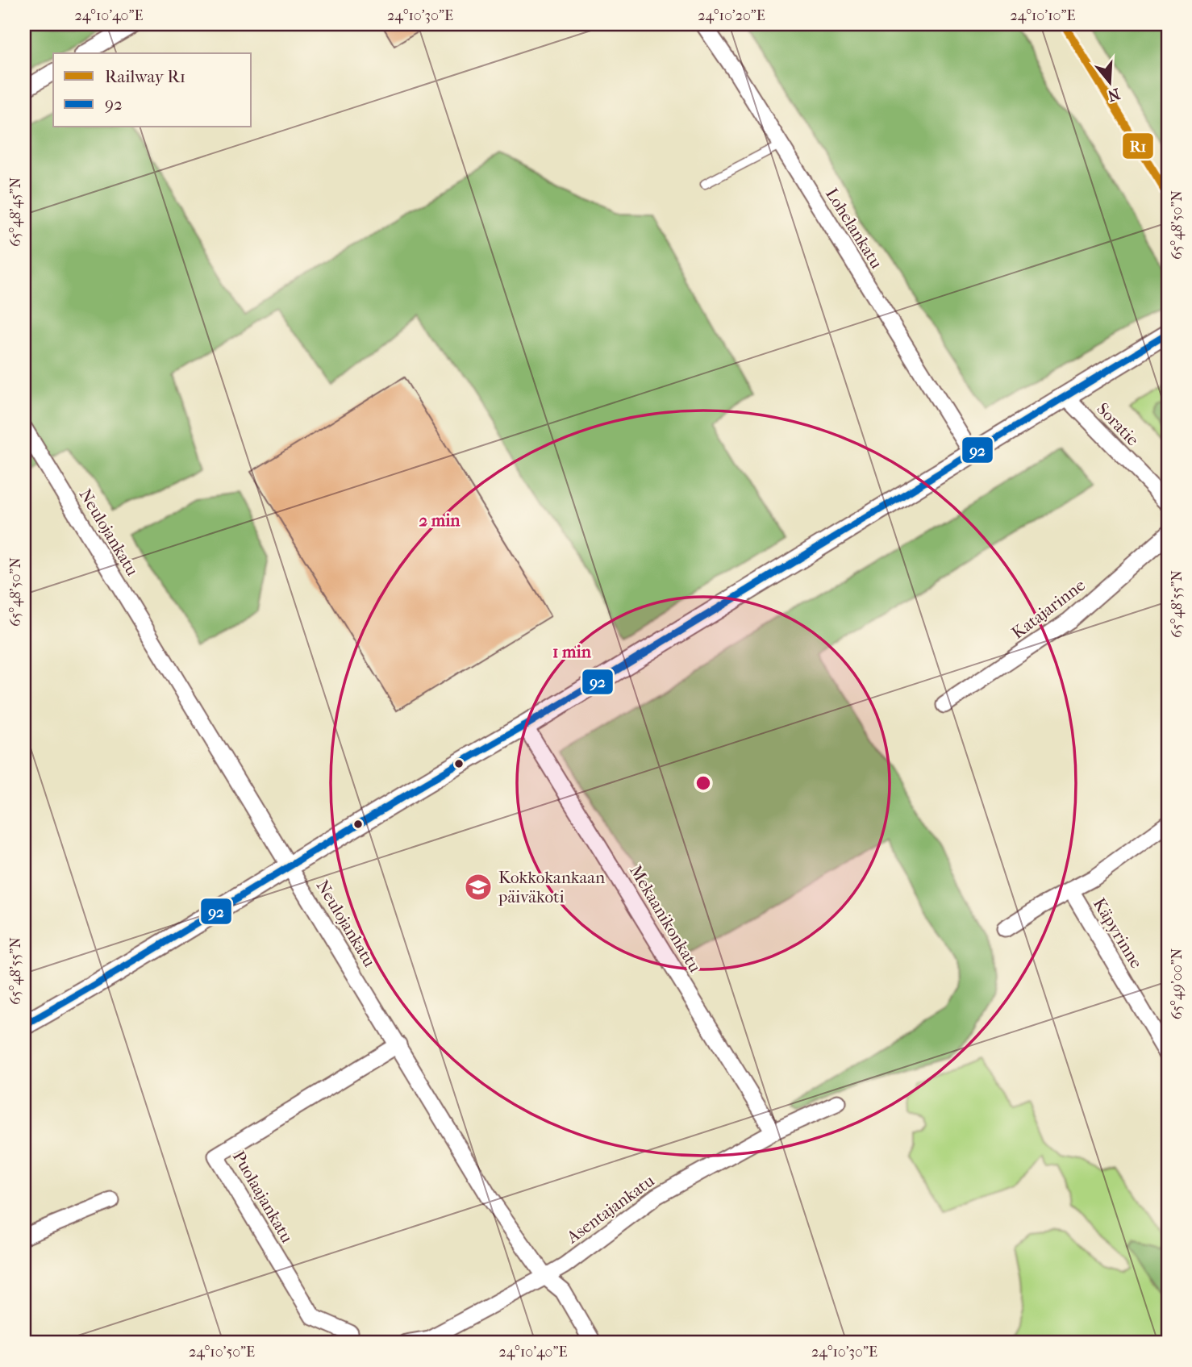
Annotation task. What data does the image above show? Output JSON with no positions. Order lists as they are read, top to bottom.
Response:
{
  "streets": {
    "street": [
      "Lohelankatu",
      "Soratie",
      "Neulojankatu",
      "Katajarinne",
      "Mekaanikonkatu",
      "Käpyrinne",
      "Puolaajankatu",
      "Asentajankatu"
    ]
  },
  "crossings": [
    ["Neulojankatu", "Puolaajankatu"],
    ["Neulojankatu", "Asentajankatu"],
    ["Mekaanikonkatu", "Asentajankatu"]
  ],
  "places": {
    "school or university": ["Kokkokankaan päiväkoti"]
  },
  "lines": ["rail line R1", "transit line 92"],
  "legend": ["Railway R1", "92"],
  "north": "bottom",
  "coordinates": [
    "24°10'40\"E",
    "24°10'30\"E",
    "24°10'20\"E",
    "24°10'10\"E",
    "65°48'45\"N",
    "65°48'50\"N",
    "65°48'55\"N",
    "65°49'00\"N",
    "24°10'50\"E"
  ],
  "rings": ["2 min", "1 min"]
}
